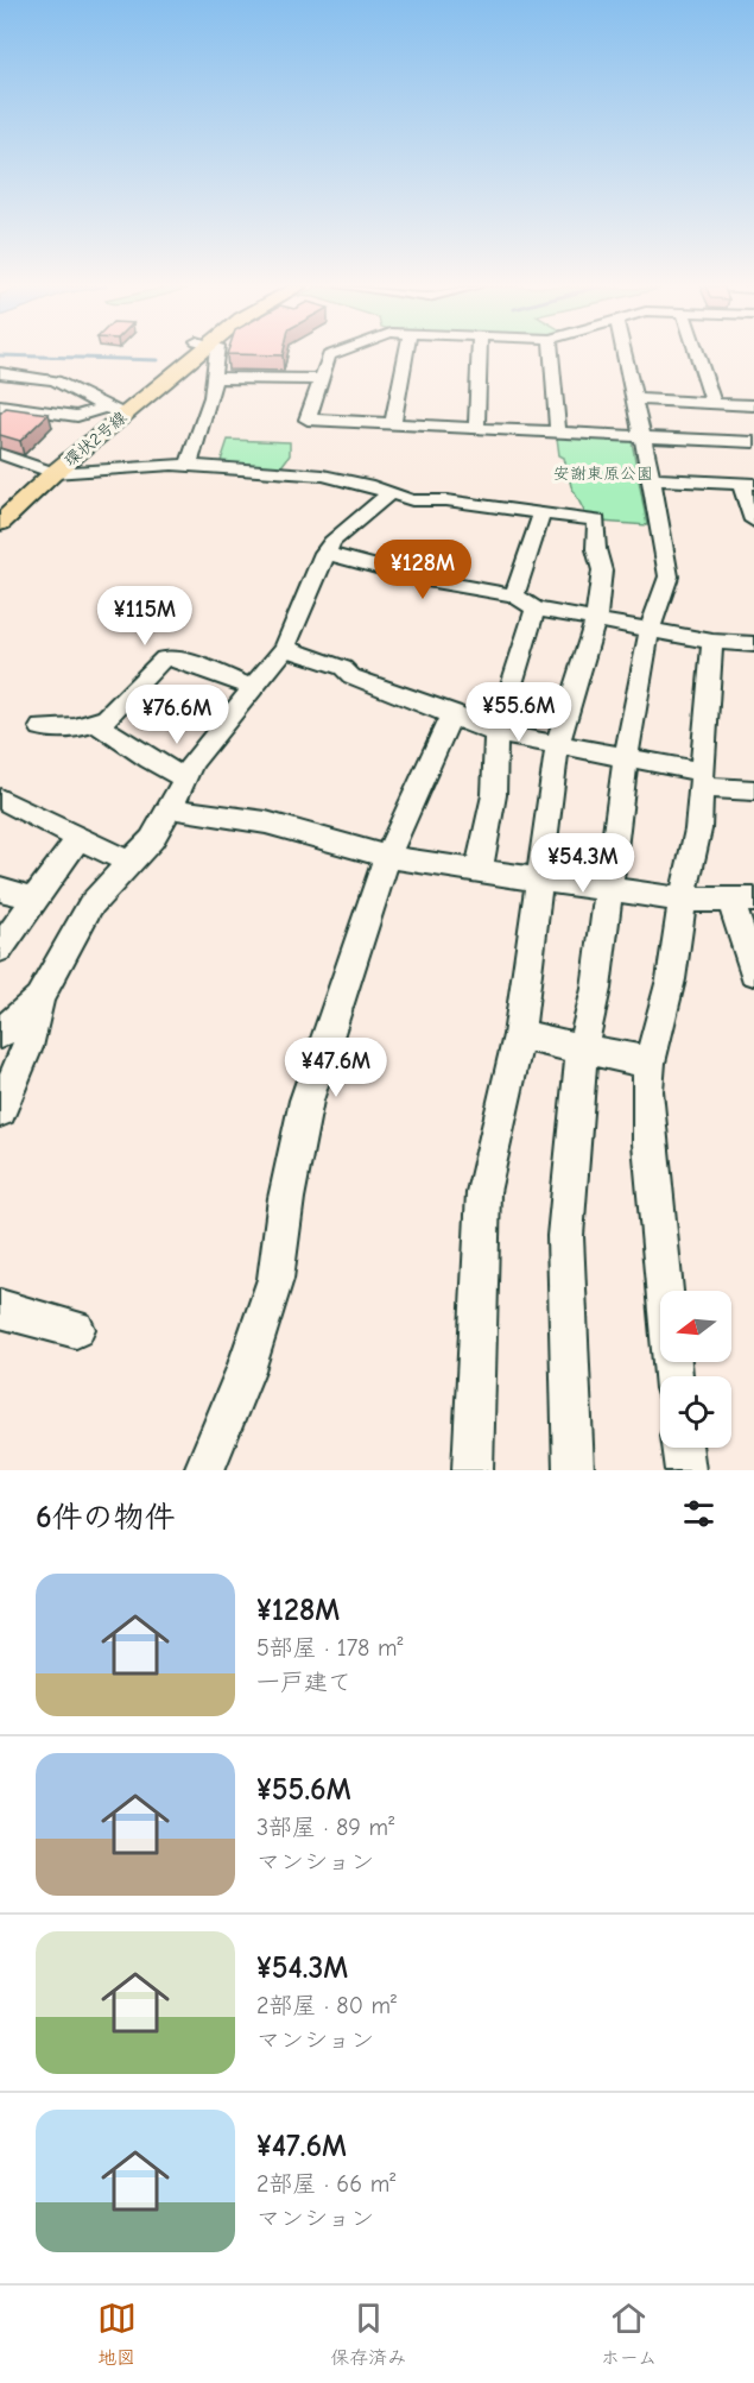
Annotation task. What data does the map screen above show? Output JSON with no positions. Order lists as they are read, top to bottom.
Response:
{
  "streets": {
    "main road": ["環状2号線"]
  },
  "parks": ["安謝東原公園"],
  "north": "left",
  "page": {
    "price": [
      "¥128M",
      "¥115M",
      "¥55.6M",
      "¥76.6M",
      "¥54.3M",
      "¥47.6M"
    ],
    "heading": "6件の物件",
    "list": [
      {
        "name": "¥128M",
        "note": "5部屋 · 178 m² · 一戸建て"
      },
      {
        "name": "¥55.6M",
        "note": "3部屋 · 89 m² · マンション"
      },
      {
        "name": "¥54.3M",
        "note": "2部屋 · 80 m² · マンション"
      },
      {
        "name": "¥47.6M",
        "note": "2部屋 · 66 m² · マンション"
      }
    ],
    "tabs": ["地図", "保存済み", "ホーム"]
  }
}
